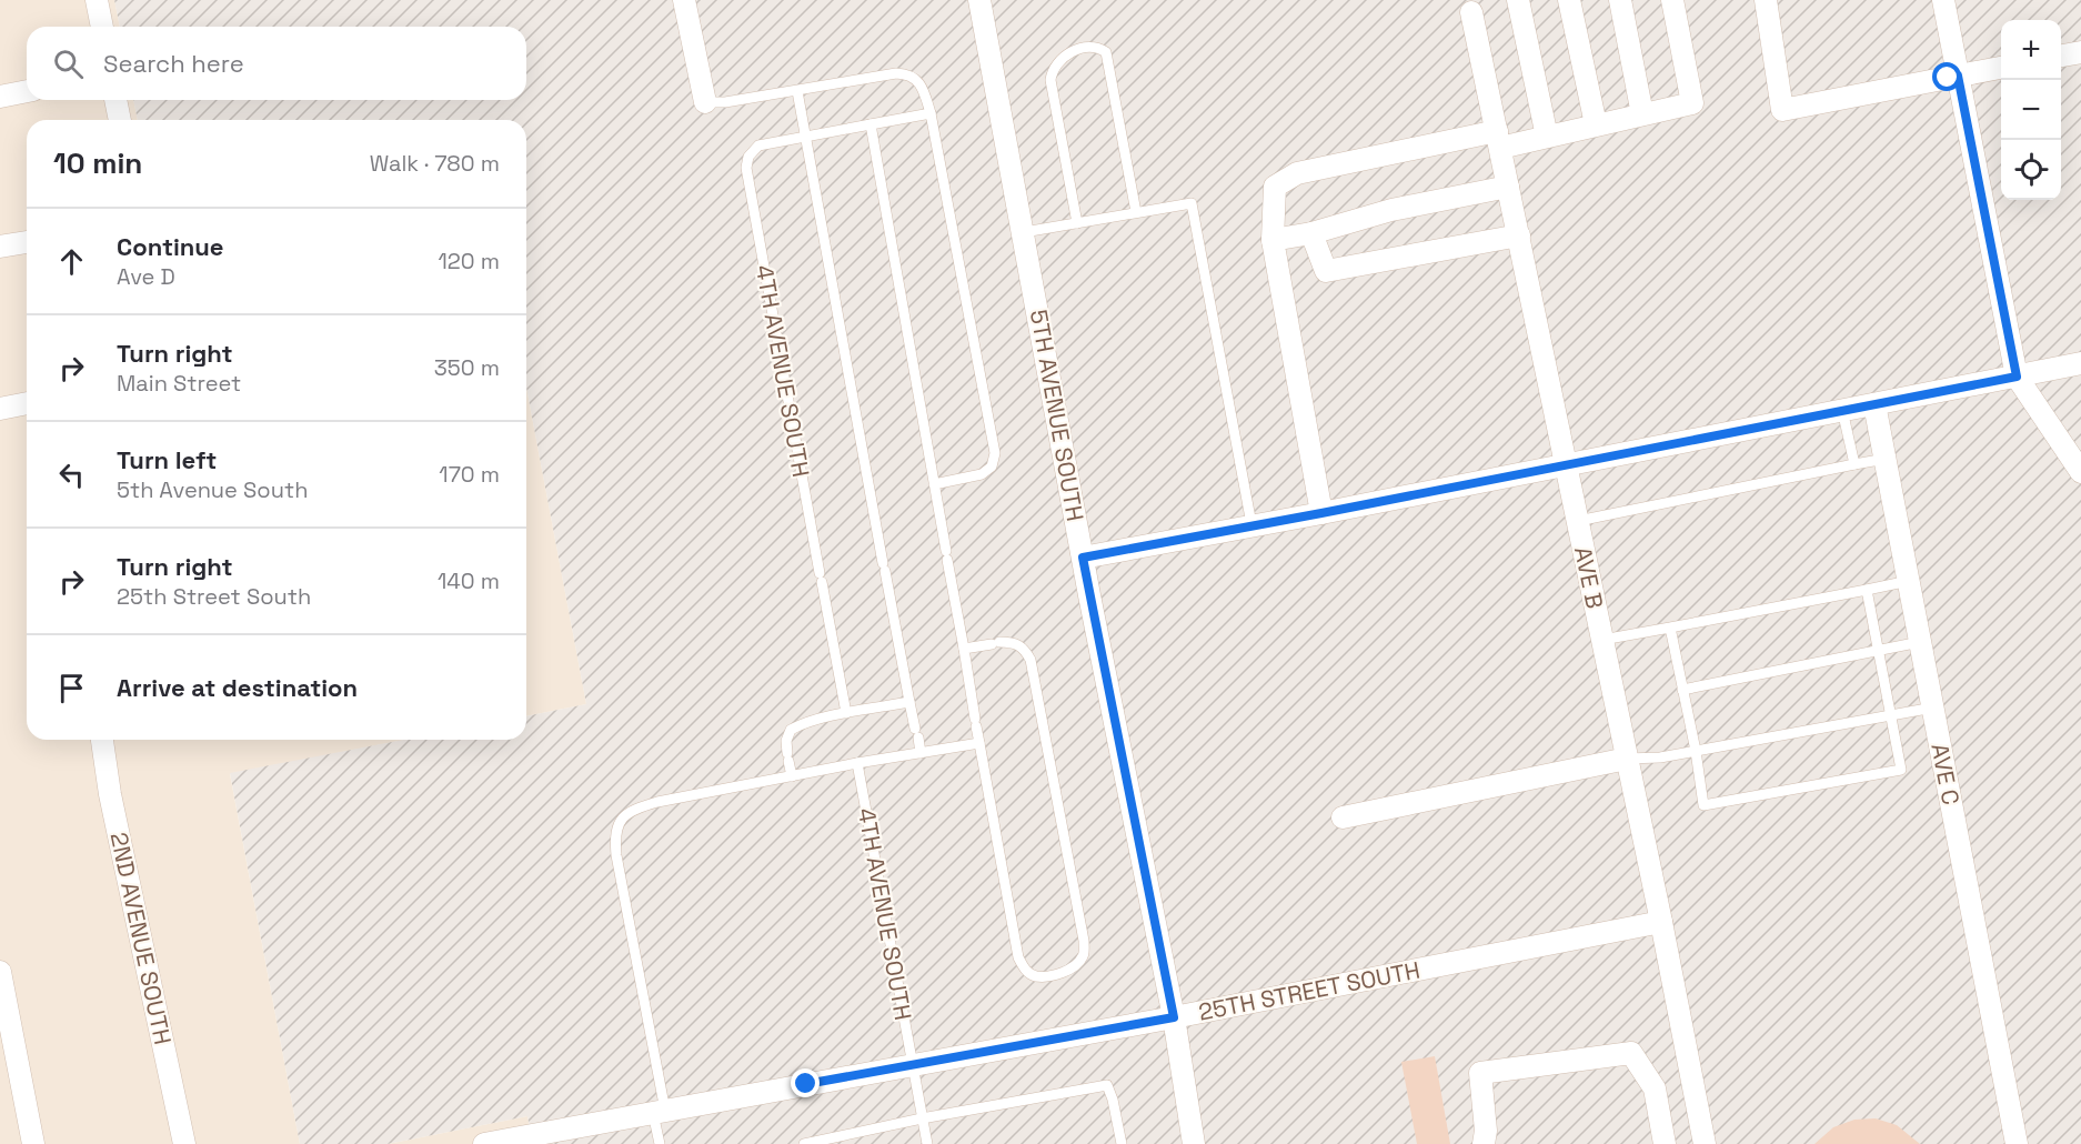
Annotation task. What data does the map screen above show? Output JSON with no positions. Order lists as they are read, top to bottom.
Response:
{
  "streets": {
    "street": [
      "5TH AVENUE SOUTH",
      "AVE B",
      "AVE C",
      "2ND AVENUE SOUTH",
      "25TH STREET SOUTH"
    ],
    "lane": ["4TH AVENUE SOUTH"]
  },
  "crossings": [
    ["4TH AVENUE SOUTH", "25TH STREET SOUTH"],
    ["5TH AVENUE SOUTH", "25TH STREET SOUTH"],
    ["AVE B", "25TH STREET SOUTH"]
  ],
  "page": {
    "map_buttons": ["+", "−"],
    "search": "Search here",
    "heading": ["10 min", "Walk · 780 m"],
    "list": [
      ["Continue", "Ave D", "120 m"],
      ["Turn right", "Main Street", "350 m"],
      ["Turn left", "5th Avenue South", "170 m"],
      ["Turn right", "25th Street South", "140 m"],
      "Arrive at destination"
    ]
  }
}
